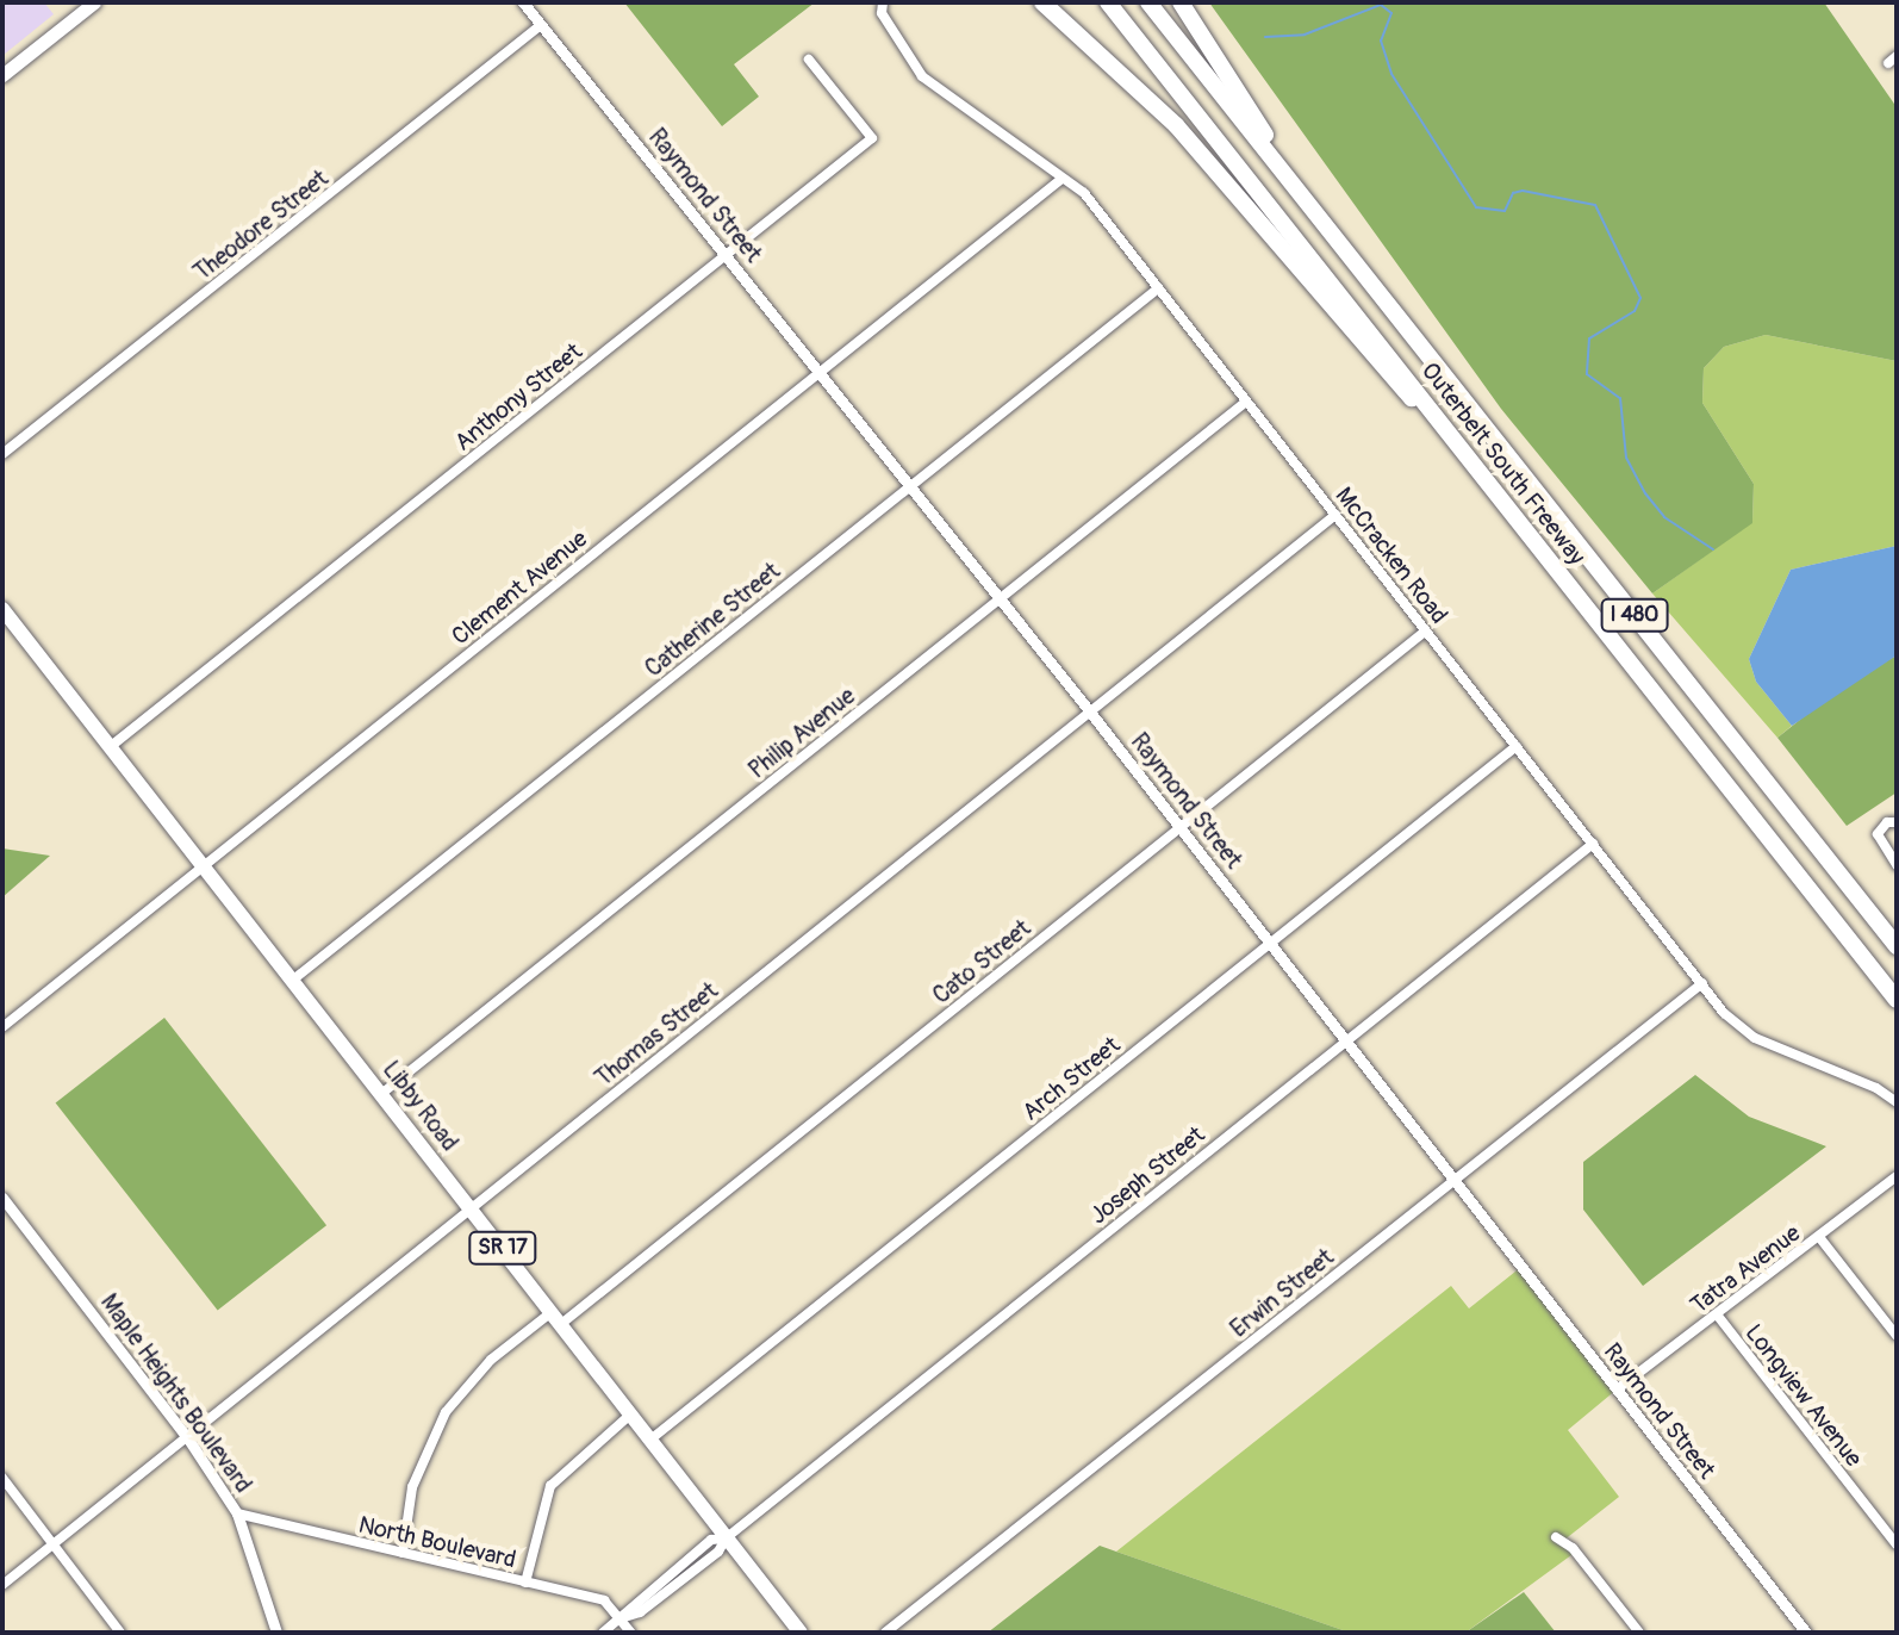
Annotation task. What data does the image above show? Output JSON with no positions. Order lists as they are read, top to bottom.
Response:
{
  "streets": {
    "highway": ["Outerbelt South Freeway", "I 480"],
    "main road": ["Libby Road", "SR 17"],
    "street": [
      "Raymond Street",
      "Theodore Street",
      "Anthony Street",
      "McCracken Road",
      "Clement Avenue",
      "Catherine Street",
      "Philip Avenue",
      "Cato Street",
      "Thomas Street",
      "Arch Street",
      "Joseph Street",
      "Tatra Avenue",
      "Erwin Street",
      "Maple Heights Boulevard",
      "Longview Avenue",
      "North Boulevard"
    ]
  },
  "crossings": [
    ["Raymond Street", "Theodore Street"],
    ["Raymond Street", "Anthony Street"],
    ["Raymond Street", "Clement Avenue"],
    ["Raymond Street", "Catherine Street"],
    ["Raymond Street", "Philip Avenue"],
    ["Raymond Street", "Cato Street"],
    ["Raymond Street", "Thomas Street"],
    ["Raymond Street", "Arch Street"],
    ["Raymond Street", "Joseph Street"],
    ["Raymond Street", "Tatra Avenue"],
    ["Raymond Street", "Erwin Street"],
    ["Anthony Street", "Libby Road"],
    ["McCracken Road", "Clement Avenue"],
    ["McCracken Road", "Catherine Street"],
    ["McCracken Road", "Philip Avenue"],
    ["McCracken Road", "Cato Street"],
    ["McCracken Road", "Thomas Street"],
    ["McCracken Road", "Arch Street"],
    ["McCracken Road", "Joseph Street"],
    ["McCracken Road", "Erwin Street"],
    ["Clement Avenue", "Libby Road"],
    ["Catherine Street", "Libby Road"],
    ["Philip Avenue", "Libby Road"],
    ["Cato Street", "Libby Road"],
    ["Cato Street", "North Boulevard"],
    ["Thomas Street", "Libby Road"],
    ["Thomas Street", "Maple Heights Boulevard"],
    ["Arch Street", "Libby Road"],
    ["Libby Road", "Joseph Street"],
    ["Joseph Street", "North Boulevard"],
    ["Tatra Avenue", "Longview Avenue"],
    ["Maple Heights Boulevard", "North Boulevard"]
  ]
}
